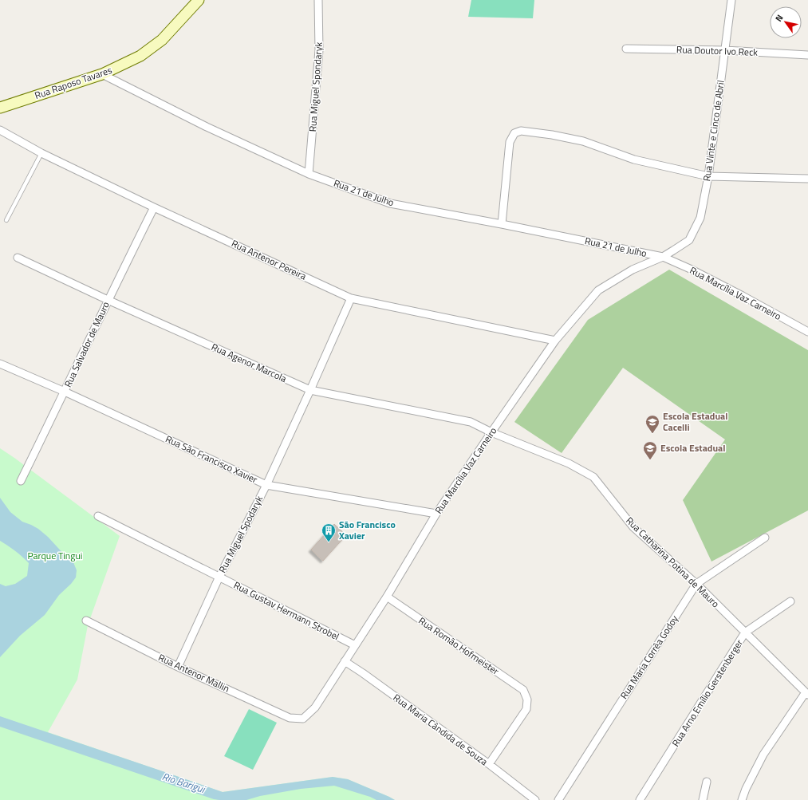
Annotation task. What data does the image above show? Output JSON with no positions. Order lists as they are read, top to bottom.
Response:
{
  "streets": {
    "main road": ["Rua Raposo Tavares"],
    "street": [
      "Rua Doutor Ivo Reck",
      "Rua Miguel Spondaryk",
      "Rua Vinte e Cinco de Abril",
      "Rua 21 de Julho",
      "Rua Antenor Pereira",
      "Rua Marcília Vaz Carneiro",
      "Rua Salvador de Mauro",
      "Rua Agenor Marcola",
      "Rua São Francisco Xavier",
      "Rua Miguel Spodaryk",
      "Rua Catharina Potina de Mauro",
      "Rua Gustav Hermann Strobel",
      "Rua Romão Hofmeister",
      "Rua Maria Corrêa Godoy",
      "Rua Antenor Mallin",
      "Rua Arno Emílio Gerstenberger",
      "Rua Maria Cândida de Souza"
    ]
  },
  "crossings": [
    ["Rua Doutor Ivo Reck", "Rua Vinte e Cinco de Abril"],
    ["Rua Raposo Tavares", "Rua 21 de Julho"],
    ["Rua Miguel Spondaryk", "Rua 21 de Julho"],
    ["Rua Vinte e Cinco de Abril", "Rua Marcília Vaz Carneiro"],
    ["Rua 21 de Julho", "Rua Marcília Vaz Carneiro"],
    ["Rua Antenor Pereira", "Rua Marcília Vaz Carneiro"],
    ["Rua Antenor Pereira", "Rua Salvador de Mauro"],
    ["Rua Antenor Pereira", "Rua Miguel Spodaryk"],
    ["Rua Marcília Vaz Carneiro", "Rua Agenor Marcola"],
    ["Rua Marcília Vaz Carneiro", "Rua São Francisco Xavier"],
    ["Rua Marcília Vaz Carneiro", "Rua Catharina Potina de Mauro"],
    ["Rua Marcília Vaz Carneiro", "Rua Gustav Hermann Strobel"],
    ["Rua Marcília Vaz Carneiro", "Rua Romão Hofmeister"],
    ["Rua Marcília Vaz Carneiro", "Rua Antenor Mallin"],
    ["Rua Marcília Vaz Carneiro", "Rua Maria Cândida de Souza"],
    ["Rua Salvador de Mauro", "Rua Agenor Marcola"],
    ["Rua Salvador de Mauro", "Rua São Francisco Xavier"],
    ["Rua Agenor Marcola", "Rua Miguel Spodaryk"],
    ["Rua Agenor Marcola", "Rua Catharina Potina de Mauro"],
    ["Rua São Francisco Xavier", "Rua Miguel Spodaryk"],
    ["Rua Miguel Spodaryk", "Rua Gustav Hermann Strobel"],
    ["Rua Miguel Spodaryk", "Rua Antenor Mallin"],
    ["Rua Catharina Potina de Mauro", "Rua Maria Corrêa Godoy"],
    ["Rua Catharina Potina de Mauro", "Rua Arno Emílio Gerstenberger"],
    ["Rua Romão Hofmeister", "Rua Maria Cândida de Souza"]
  ],
  "water": ["Rio Barigui"],
  "parks": ["Parque Tingui"],
  "places": {
    "school or university": ["Escola Estadual Cacelli", "Escola Estadual"],
    "building": ["São Francisco Xavier"]
  },
  "north": "top left"
}
